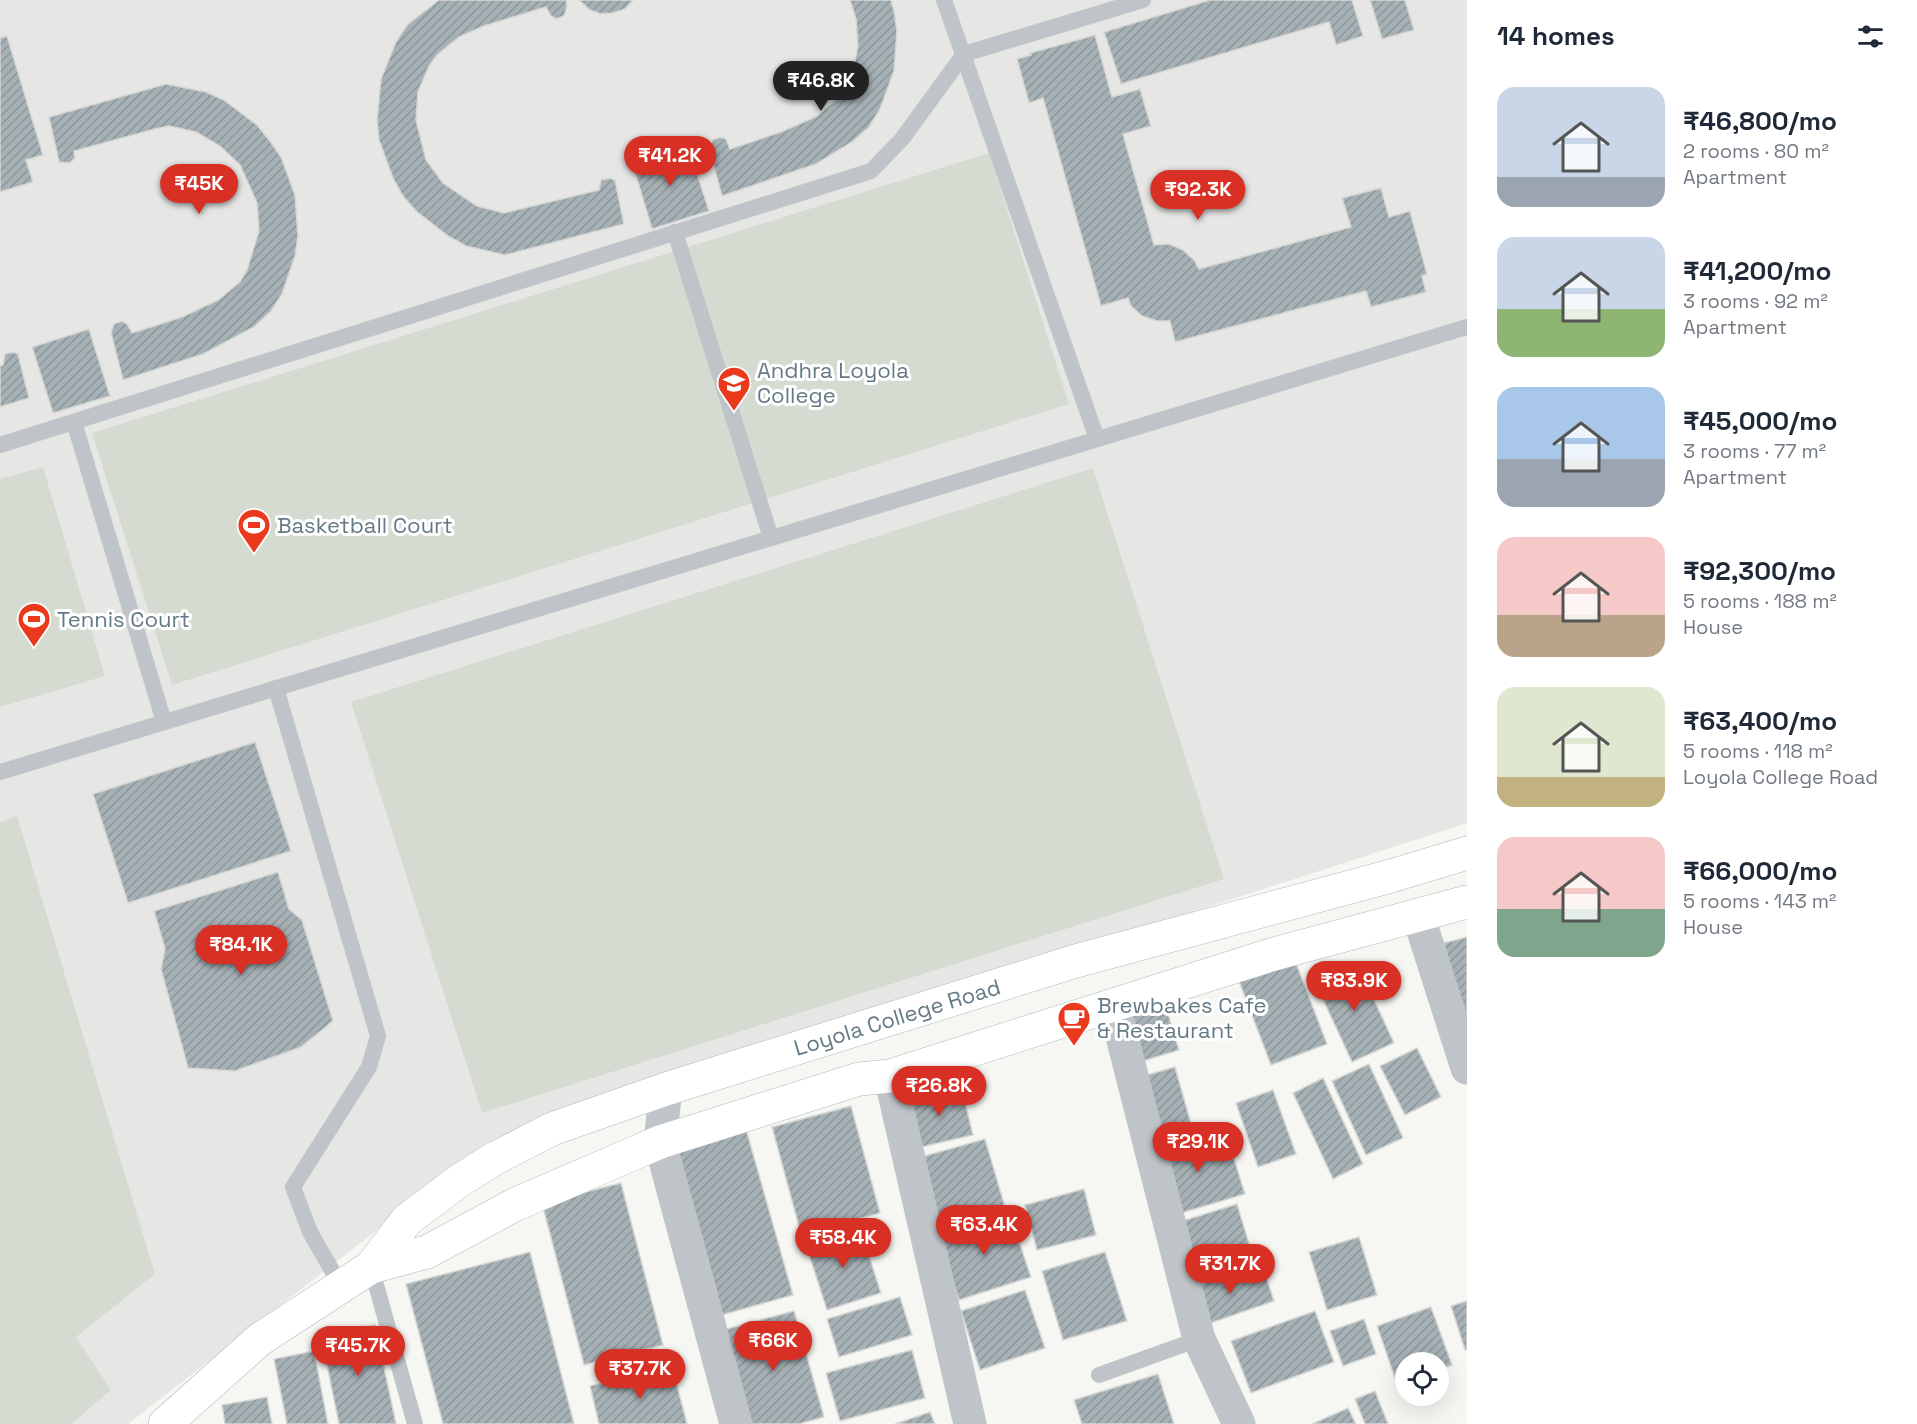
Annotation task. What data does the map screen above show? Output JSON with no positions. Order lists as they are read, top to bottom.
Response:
{
  "streets": {
    "street": ["Loyola College Road"]
  },
  "places": {
    "school or university": ["Andhra Loyola College"],
    "sports": ["Basketball Court", "Tennis Court"],
    "cafe": ["Brewbakes Cafe & Restaurant"]
  },
  "page": {
    "heading": "14 homes",
    "price": [
      "₹46.8K",
      "₹41.2K",
      "₹45K",
      "₹92.3K",
      "₹84.1K",
      "₹83.9K",
      "₹26.8K",
      "₹29.1K",
      "₹63.4K",
      "₹58.4K",
      "₹31.7K",
      "₹66K",
      "₹45.7K",
      "₹37.7K"
    ],
    "list": [
      {
        "name": "₹46,800/mo",
        "note": "2 rooms · 80 m² · Apartment"
      },
      {
        "name": "₹41,200/mo",
        "note": "3 rooms · 92 m² · Apartment"
      },
      {
        "name": "₹45,000/mo",
        "note": "3 rooms · 77 m² · Apartment"
      },
      {
        "name": "₹92,300/mo",
        "note": "5 rooms · 188 m² · House"
      },
      {
        "name": "₹63,400/mo",
        "note": "5 rooms · 118 m² · Loyola College Road"
      },
      {
        "name": "₹66,000/mo",
        "note": "5 rooms · 143 m² · House"
      }
    ]
  }
}
